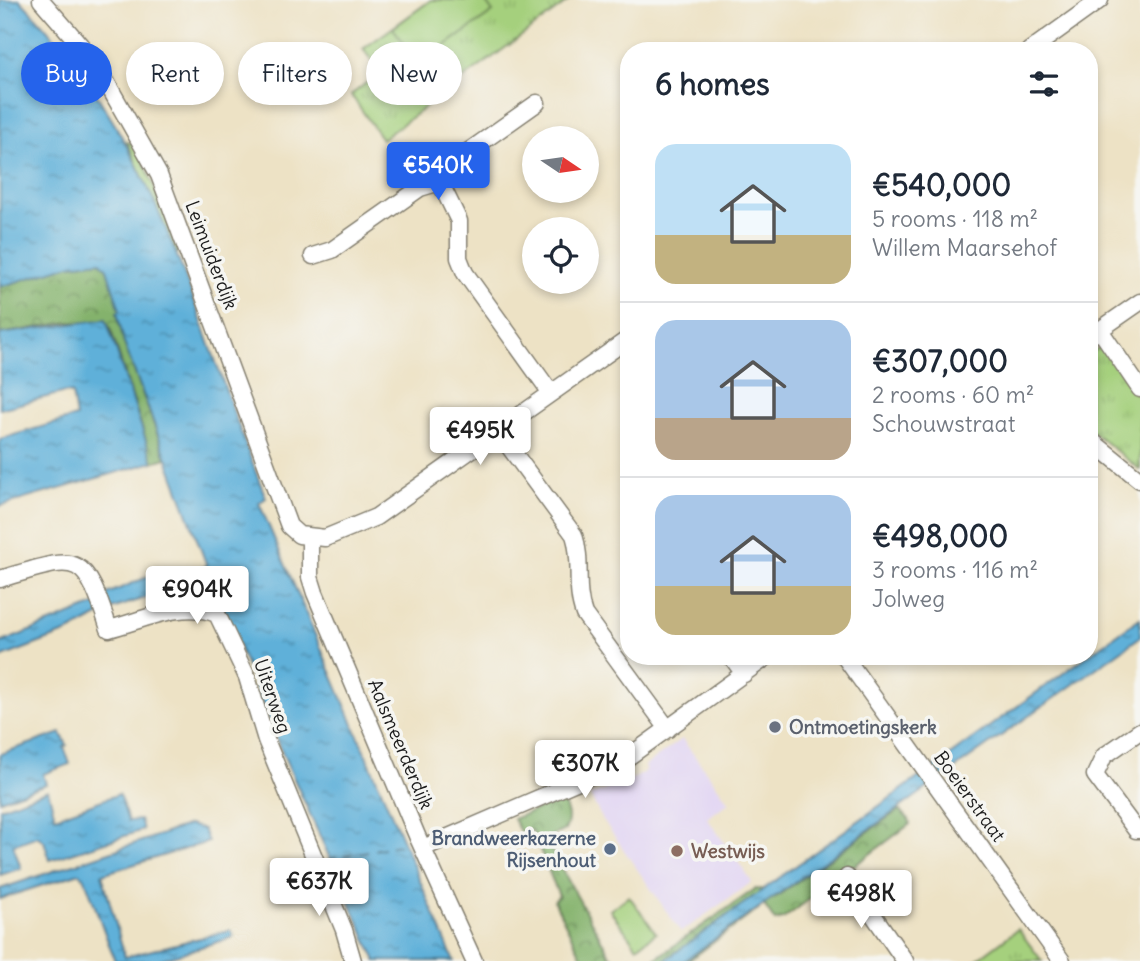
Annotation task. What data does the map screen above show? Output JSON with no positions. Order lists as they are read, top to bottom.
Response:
{
  "streets": {
    "street": [
      "Leimuiderdijk",
      "Uiterweg",
      "Aalsmeerderdijk",
      "Boeierstraat"
    ]
  },
  "crossings": [
    ["Leimuiderdijk", "Aalsmeerderdijk"]
  ],
  "places": ["Ontmoetingskerk", "Brandweerkazerne Rijsenhout", "Westwijs"],
  "north": "right",
  "page": {
    "chip": [
      "Buy",
      "Rent",
      "Filters",
      "New"
    ],
    "heading": "6 homes",
    "list": [
      {
        "name": "€540,000",
        "note": "5 rooms · 118 m² · Willem Maarsehof"
      },
      {
        "name": "€307,000",
        "note": "2 rooms · 60 m² · Schouwstraat"
      },
      {
        "name": "€498,000",
        "note": "3 rooms · 116 m² · Jolweg"
      }
    ],
    "price": [
      "€540K",
      "€495K",
      "€904K",
      "€307K",
      "€637K",
      "€498K"
    ]
  }
}
